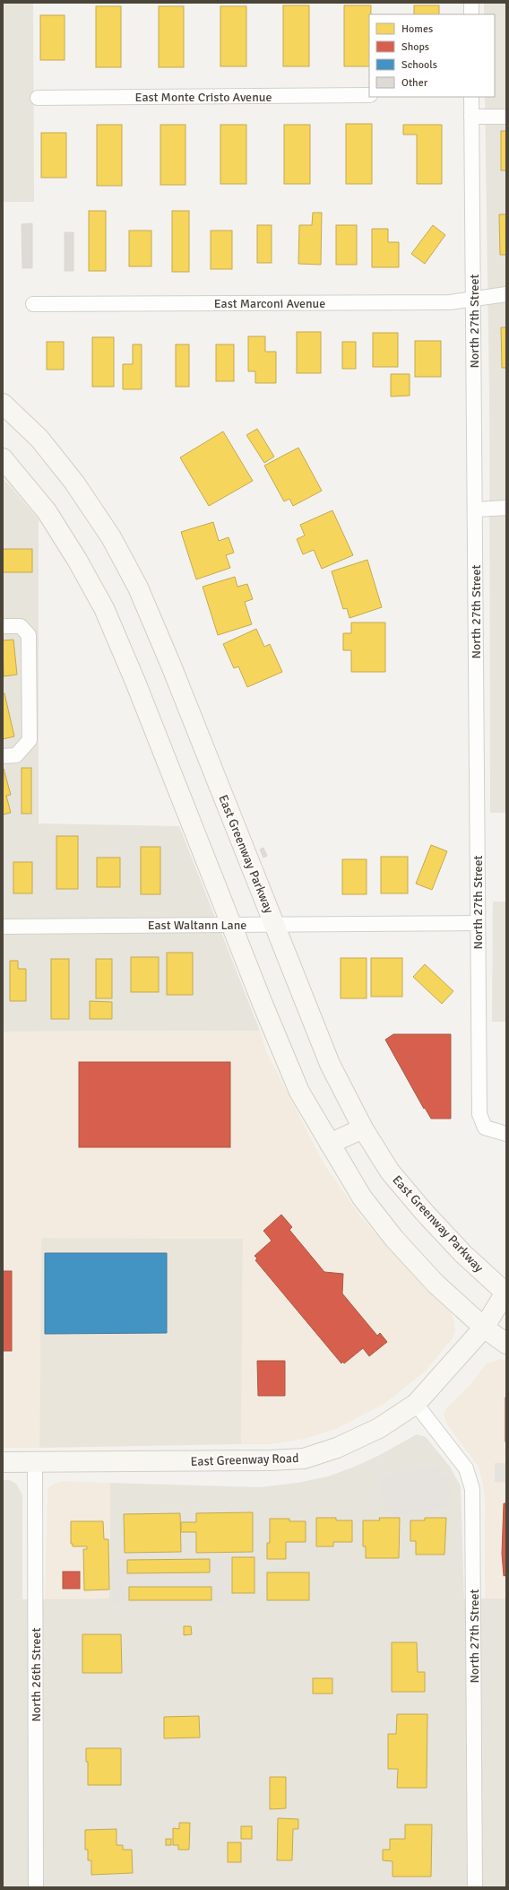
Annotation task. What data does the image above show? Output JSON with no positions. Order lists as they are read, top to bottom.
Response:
{
  "streets": {
    "main road": ["East Greenway Parkway", "East Greenway Road"],
    "street": [
      "East Monte Cristo Avenue",
      "East Marconi Avenue",
      "North 27th Street",
      "East Waltann Lane",
      "North 26th Street"
    ]
  },
  "crossings": [
    ["East Marconi Avenue", "North 27th Street"],
    ["North 27th Street", "East Waltann Lane"],
    ["North 27th Street", "East Greenway Road"],
    ["East Greenway Parkway", "East Waltann Lane"],
    ["East Greenway Parkway", "East Greenway Road"],
    ["East Greenway Road", "North 26th Street"]
  ],
  "legend": [
    "Homes",
    "Shops",
    "Schools",
    "Other"
  ]
}
